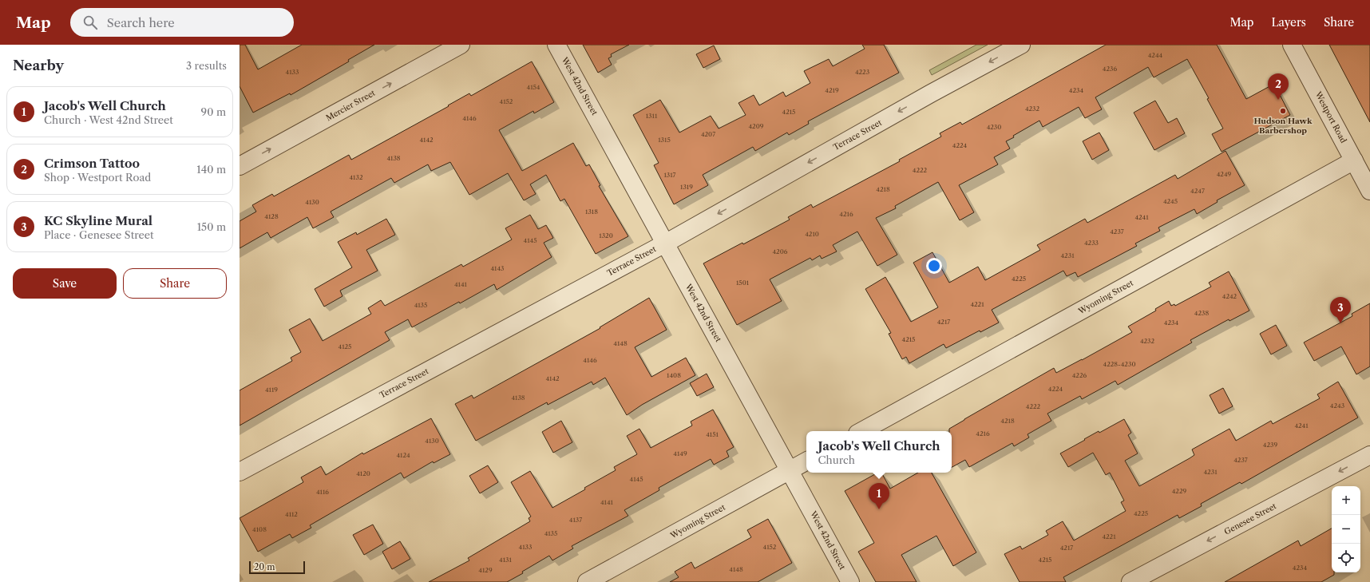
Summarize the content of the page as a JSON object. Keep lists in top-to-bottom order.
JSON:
{
  "streets": {
    "street": [
      "West 42nd Street",
      "Mercier Street",
      "Westport Road",
      "Terrace Street",
      "Wyoming Street",
      "Genesee Street"
    ]
  },
  "crossings": [
    ["West 42nd Street", "Terrace Street"],
    ["West 42nd Street", "Wyoming Street"],
    ["Westport Road", "Wyoming Street"]
  ],
  "one_way": ["Mercier Street", "Terrace Street", "Genesee Street"],
  "places": ["Hudson Hawk Barbershop"],
  "house_numbers": [
    "4244",
    "4236",
    "4133",
    "4223",
    "4154",
    "4219",
    "4234",
    "4152",
    "4232",
    "4215",
    "1311",
    "4146",
    "4209",
    "4230",
    "4207",
    "4142",
    "1315",
    "4224",
    "4138",
    "4222",
    "4249",
    "1317",
    "4132",
    "1319",
    "4218",
    "4247",
    "4245",
    "4130",
    "1318",
    "4216",
    "4128",
    "4241",
    "4237",
    "4210",
    "1320",
    "4145",
    "4233",
    "4206",
    "4231",
    "4143",
    "4225",
    "1501",
    "4141",
    "4242",
    "4221",
    "4135",
    "4238",
    "4217",
    "4234",
    "4215",
    "4232",
    "4148",
    "4125",
    "4146",
    "4228-4230",
    "1408",
    "4226",
    "4142",
    "4224",
    "4119",
    "4138",
    "4243",
    "4222",
    "4218",
    "4241",
    "4216",
    "4151",
    "4130",
    "4239",
    "4149",
    "4124",
    "4237",
    "4231",
    "4120",
    "4145",
    "4229",
    "4116",
    "4141",
    "4225",
    "4112",
    "4137",
    "4108",
    "4135",
    "4221",
    "4133",
    "4152",
    "4217",
    "4131",
    "4215",
    "4234",
    "4148",
    "4129"
  ],
  "scale_bar": "20 m",
  "page": {
    "header": "Map",
    "search": "Search here",
    "nav": ["Map", "Layers", "Share"],
    "heading": ["Nearby", "3 results"],
    "pins": ["2", "3", "1"],
    "list": [
      {
        "mark": "1",
        "name": "Jacob's Well Church",
        "note": "Church · West 42nd Street",
        "value": "90 m"
      },
      {
        "mark": "2",
        "name": "Crimson Tattoo",
        "note": "Shop · Westport Road",
        "value": "140 m"
      },
      {
        "mark": "3",
        "name": "KC Skyline Mural",
        "note": "Place · Genesee Street",
        "value": "150 m"
      }
    ],
    "buttons": ["Save", "Share"],
    "popup": ["Jacob's Well Church", "Church"],
    "map_buttons": ["+", "−"],
    "scale": "20 m"
  }
}
